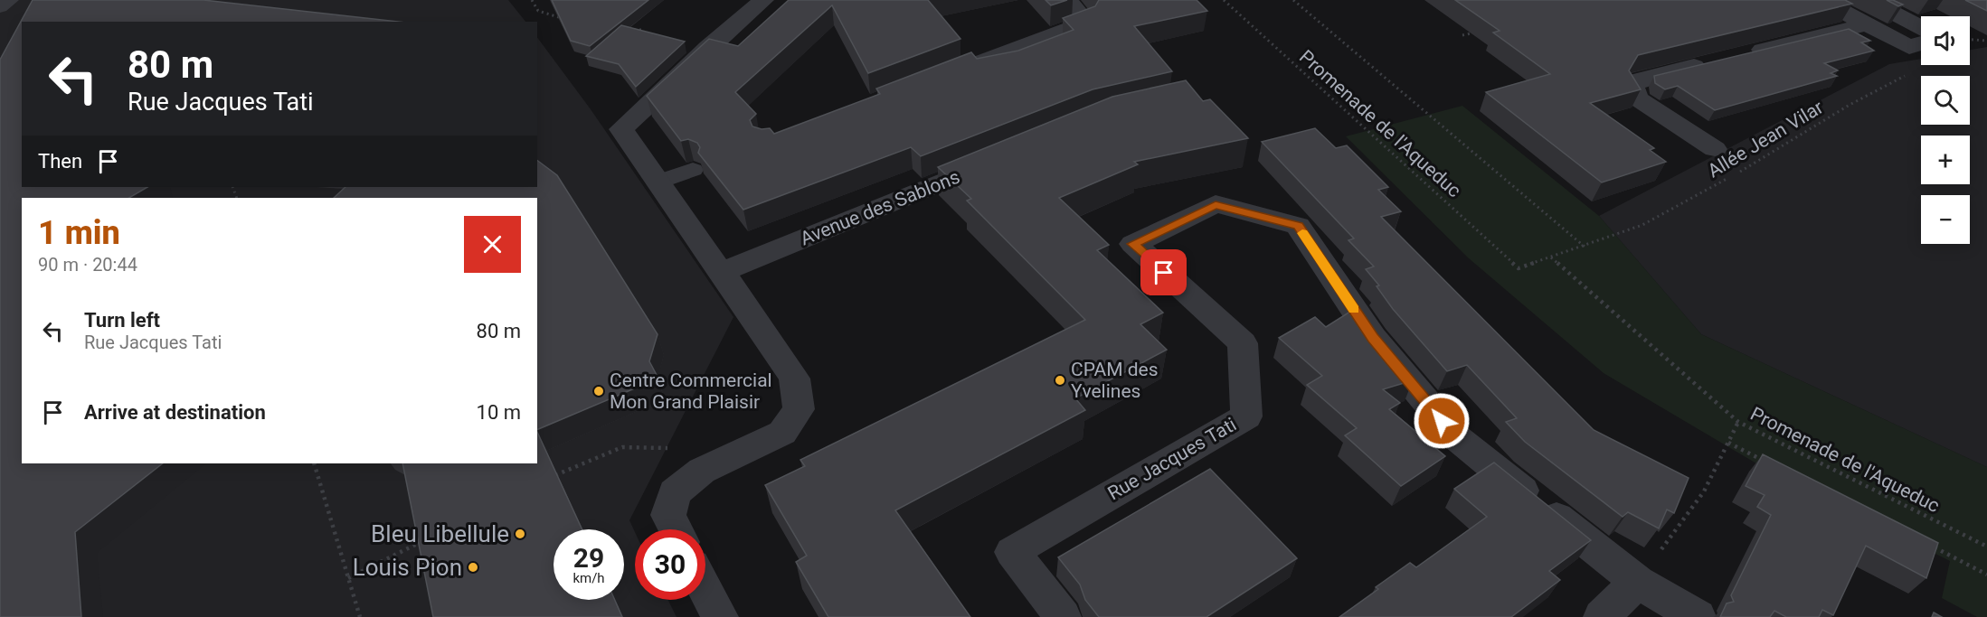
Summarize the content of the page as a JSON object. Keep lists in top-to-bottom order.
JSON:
{
  "streets": {
    "street": ["Avenue des Sablons", "Rue Jacques Tati"],
    "path": ["Promenade de l'Aqueduc", "Allée Jean Vilar"]
  },
  "crossings": [
    ["Promenade de l'Aqueduc", "Allée Jean Vilar"]
  ],
  "places": [
    "CPAM des Yvelines",
    "Centre Commercial Mon Grand Plaisir",
    "Bleu Libellule",
    "Louis Pion"
  ],
  "page": {
    "map_buttons": ["+", "−"],
    "turn": ["80 m", "Rue Jacques Tati"],
    "then": "Then",
    "heading": ["1 min", "90 m · 20:44"],
    "list": [
      {
        "name": "Turn left",
        "note": "Rue Jacques Tati",
        "value": "80 m"
      },
      {
        "name": "Arrive at destination",
        "value": "10 m"
      }
    ],
    "speed": "29 km/h",
    "limit": "30"
  }
}
